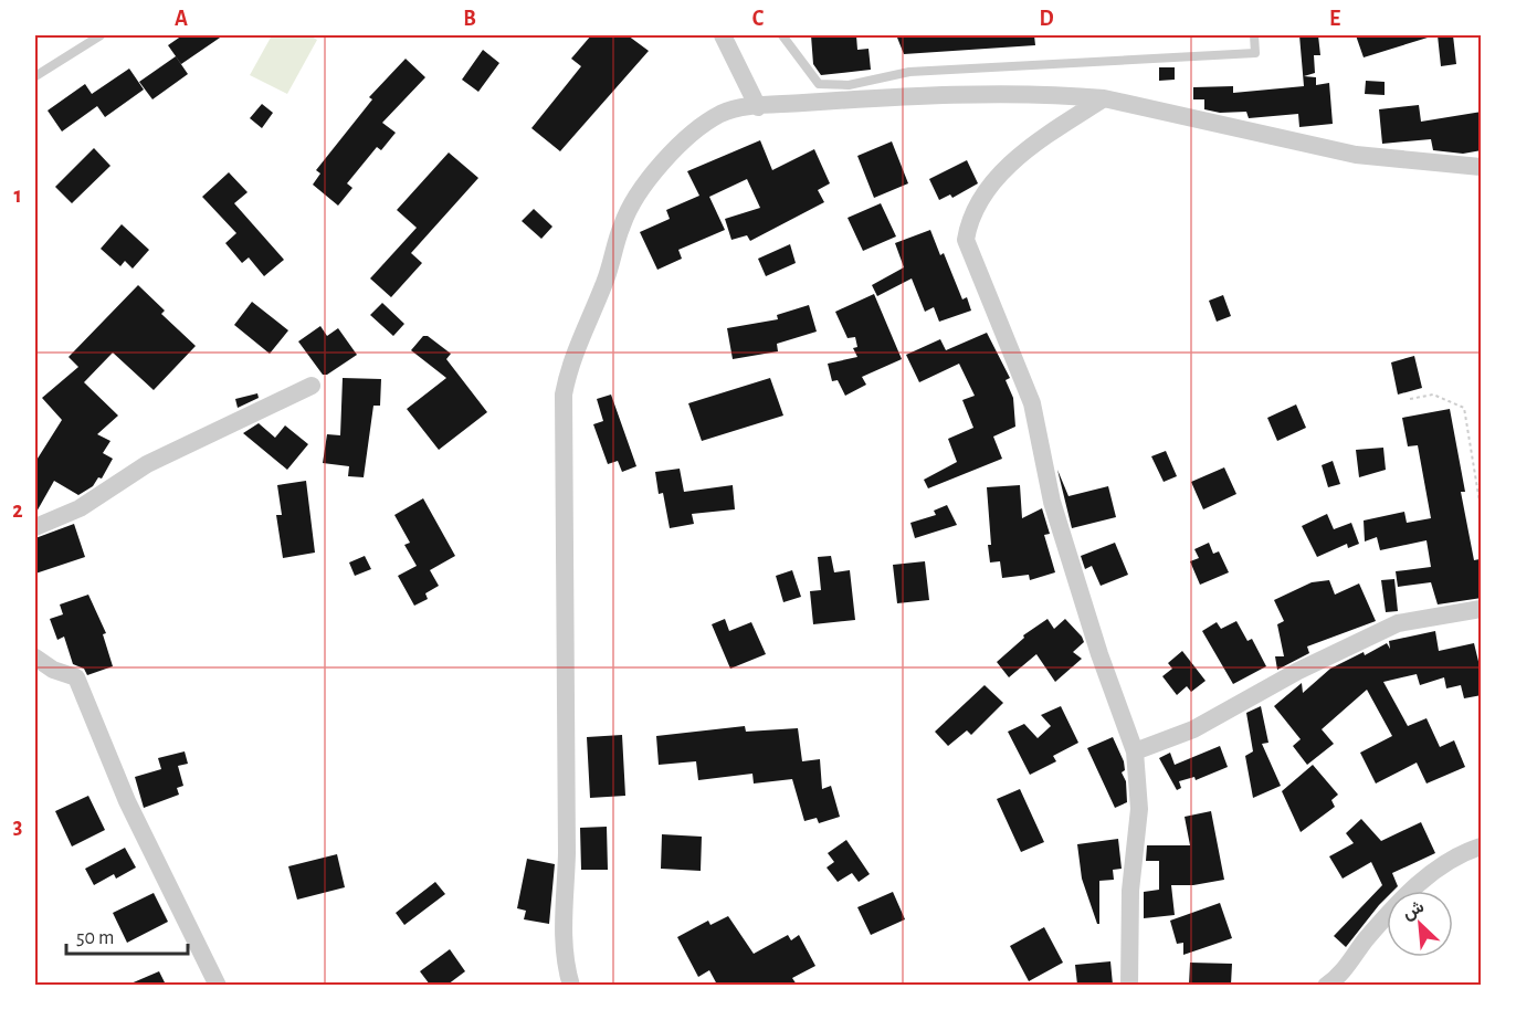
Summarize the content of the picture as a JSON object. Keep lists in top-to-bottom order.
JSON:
{
  "scale_bar": "50 m",
  "north": "top left",
  "grid": {
    "columns": [
      "A",
      "B",
      "C",
      "D",
      "E"
    ],
    "rows": ["1", "2", "3"]
  }
}
